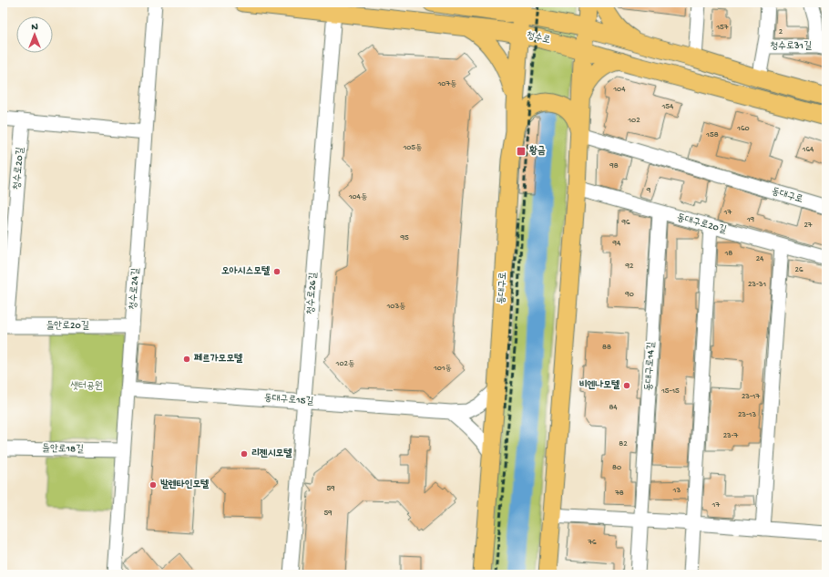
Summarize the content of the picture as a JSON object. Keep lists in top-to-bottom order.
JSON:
{
  "streets": {
    "main road": ["청수로", "동대구로"],
    "street": [
      "청수로31길",
      "청수로20길",
      "동대구로20길",
      "청수로24길",
      "청수로26길",
      "들안로20길",
      "동대구로14길",
      "동대구로15길",
      "들안로18길"
    ]
  },
  "crossings": [
    ["청수로", "청수로31길"],
    ["청수로", "동대구로"],
    ["청수로", "청수로26길"],
    ["청수로20길", "들안로20길"],
    ["동대구로", "동대구로15길"],
    ["동대구로20길", "동대구로14길"],
    ["청수로24길", "들안로20길"],
    ["청수로24길", "동대구로15길"],
    ["청수로24길", "들안로18길"],
    ["청수로26길", "동대구로15길"]
  ],
  "parks": ["샛터공원"],
  "places": {
    "transit": ["황금"],
    "other": [
      "오아시스모텔",
      "페르가모모텔",
      "비엔나모텔",
      "리젠시모텔",
      "발렌타인모텔"
    ]
  },
  "house_numbers": [
    "157",
    "2",
    "107동",
    "104",
    "154",
    "102",
    "160",
    "158",
    "105동",
    "164",
    "98",
    "9",
    "104동",
    "17",
    "19",
    "96",
    "27",
    "95",
    "94",
    "18",
    "24",
    "92",
    "26",
    "23-31",
    "90",
    "103동",
    "88",
    "102동",
    "101동",
    "15-15",
    "23-17",
    "84",
    "23-13",
    "23-7",
    "82",
    "80",
    "59",
    "13",
    "78",
    "17",
    "59",
    "76"
  ],
  "north": "top"
}
